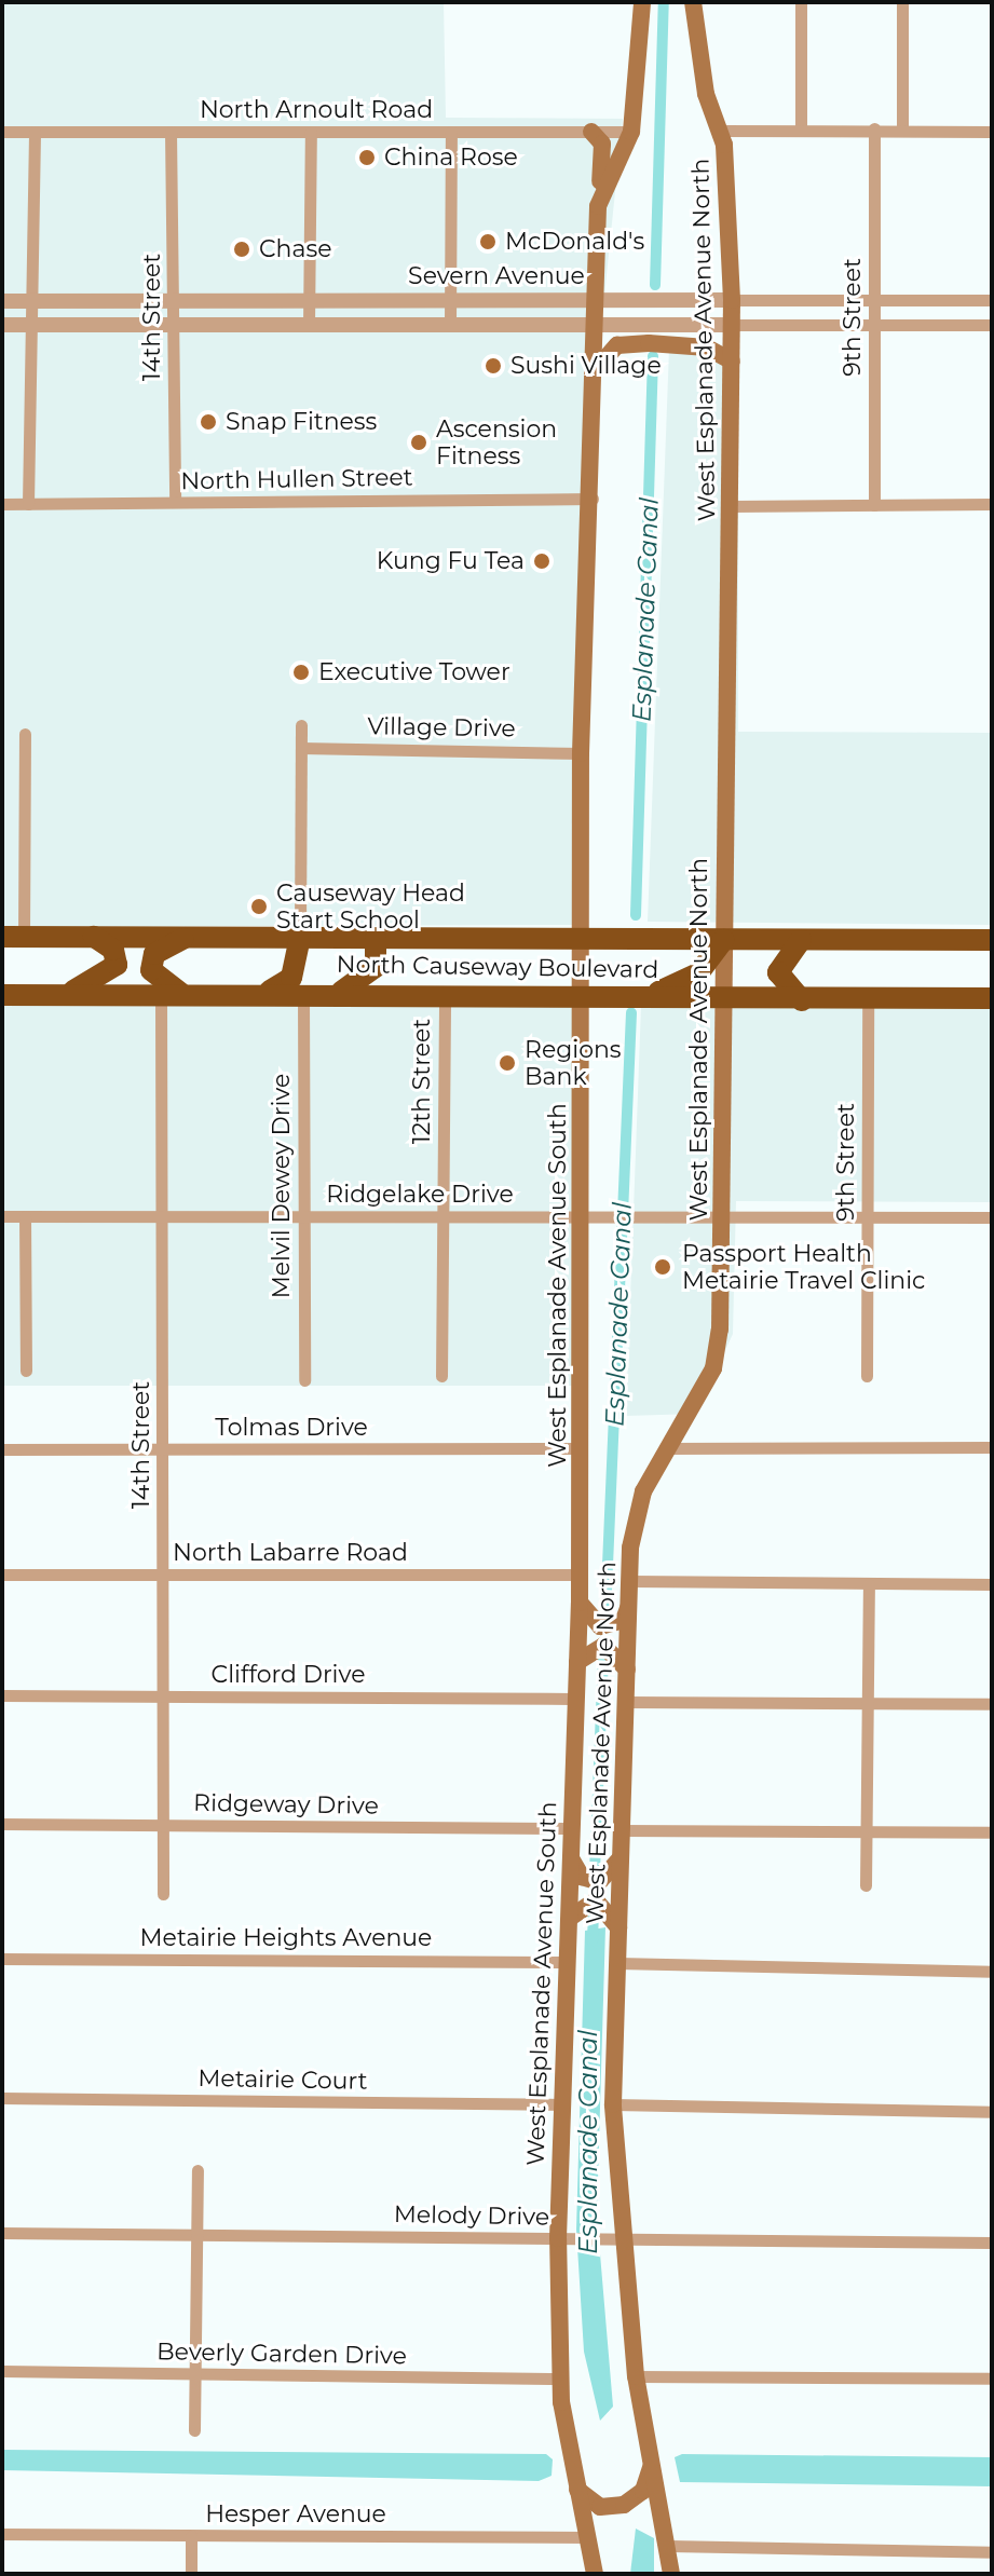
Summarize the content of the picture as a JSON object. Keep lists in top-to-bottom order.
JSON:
{
  "streets": {
    "highway": ["North Causeway Boulevard"],
    "main road": ["West Esplanade Avenue North", "West Esplanade Avenue South"],
    "street": [
      "North Arnoult Road",
      "Severn Avenue",
      "14th Street",
      "9th Street",
      "North Hullen Street",
      "Village Drive",
      "12th Street",
      "Melvil Dewey Drive",
      "Ridgelake Drive",
      "Tolmas Drive",
      "North Labarre Road",
      "Clifford Drive",
      "Ridgeway Drive",
      "Metairie Heights Avenue",
      "Metairie Court",
      "Melody Drive",
      "Beverly Garden Drive",
      "Hesper Avenue"
    ]
  },
  "crossings": [
    ["North Arnoult Road", "14th Street"],
    ["North Arnoult Road", "West Esplanade Avenue South"],
    ["Severn Avenue", "14th Street"],
    ["Severn Avenue", "9th Street"],
    ["Severn Avenue", "West Esplanade Avenue North"],
    ["Severn Avenue", "West Esplanade Avenue South"],
    ["14th Street", "North Hullen Street"],
    ["14th Street", "North Causeway Boulevard"],
    ["14th Street", "Ridgelake Drive"],
    ["14th Street", "Tolmas Drive"],
    ["14th Street", "North Labarre Road"],
    ["14th Street", "Clifford Drive"],
    ["14th Street", "Ridgeway Drive"],
    ["9th Street", "North Causeway Boulevard"],
    ["9th Street", "Ridgelake Drive"],
    ["West Esplanade Avenue North", "North Causeway Boulevard"],
    ["West Esplanade Avenue North", "Ridgelake Drive"],
    ["West Esplanade Avenue North", "Melody Drive"],
    ["North Hullen Street", "West Esplanade Avenue South"],
    ["Village Drive", "West Esplanade Avenue South"],
    ["North Causeway Boulevard", "12th Street"],
    ["North Causeway Boulevard", "Melvil Dewey Drive"],
    ["North Causeway Boulevard", "West Esplanade Avenue South"],
    ["12th Street", "Ridgelake Drive"],
    ["Melvil Dewey Drive", "Ridgelake Drive"],
    ["Ridgelake Drive", "West Esplanade Avenue South"],
    ["West Esplanade Avenue South", "Tolmas Drive"],
    ["West Esplanade Avenue South", "North Labarre Road"],
    ["West Esplanade Avenue South", "Clifford Drive"],
    ["West Esplanade Avenue South", "Ridgeway Drive"],
    ["West Esplanade Avenue South", "Metairie Heights Avenue"],
    ["West Esplanade Avenue South", "Metairie Court"],
    ["West Esplanade Avenue South", "Melody Drive"],
    ["West Esplanade Avenue South", "Beverly Garden Drive"],
    ["West Esplanade Avenue South", "Hesper Avenue"]
  ],
  "water": ["Esplanade Canal"],
  "places": [
    "China Rose",
    "McDonald's",
    "Chase",
    "Sushi Village",
    "Snap Fitness",
    "Ascension Fitness",
    "Kung Fu Tea",
    "Executive Tower",
    "Causeway Head Start School",
    "Regions Bank",
    "Passport Health Metairie Travel Clinic"
  ]
}
